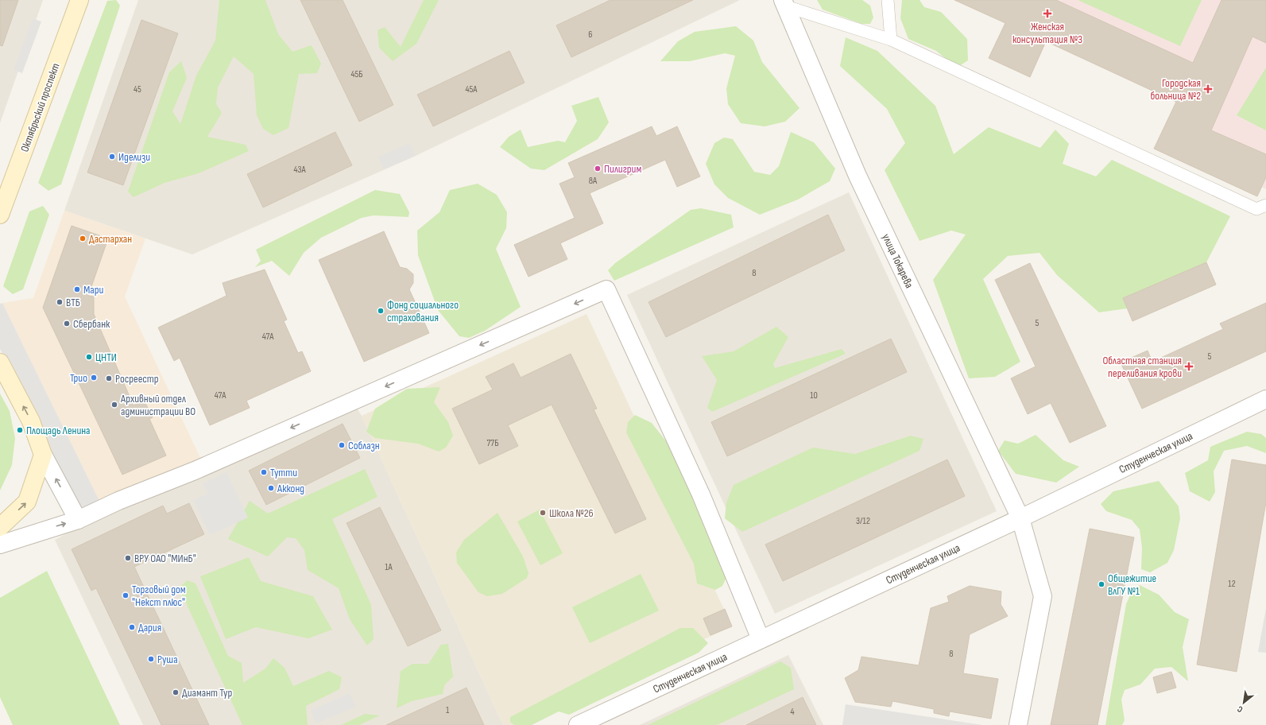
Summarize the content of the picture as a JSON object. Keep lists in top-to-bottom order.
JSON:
{
  "streets": {
    "main road": ["Октябрьский проспект"],
    "street": ["улица Токарева", "Студенческая улица"]
  },
  "crossings": [
    ["улица Токарева", "Студенческая улица"]
  ],
  "places": {
    "health": ["Женская консультация №3", "Городская больница №2", "Областная станция переливания крови"],
    "other": [
      "Иделизи",
      "Пилигрим",
      "Дастархан",
      "Мари",
      "ВТБ",
      "Фонд социального страхования",
      "Сбербанк",
      "ЦНТИ",
      "Трио",
      "Росреестр",
      "Архивный отдел администрации ВО",
      "Площадь Ленина",
      "Соблазн",
      "Тутти",
      "Акконд",
      "Школа №26",
      "ВРУ ОАО \"МИнБ\"",
      "Общежитие ВлГУ №1",
      "Торговый дом \"Некст плюс\"",
      "Дария",
      "Руша",
      "Диамант Тур"
    ]
  },
  "house_numbers": [
    "6",
    "45Б",
    "45",
    "45А",
    "43А",
    "8А",
    "8",
    "5",
    "47А",
    "5",
    "47А",
    "10",
    "77Б",
    "3/12",
    "1А",
    "12",
    "8",
    "1",
    "4"
  ],
  "north": "bottom left"
}
